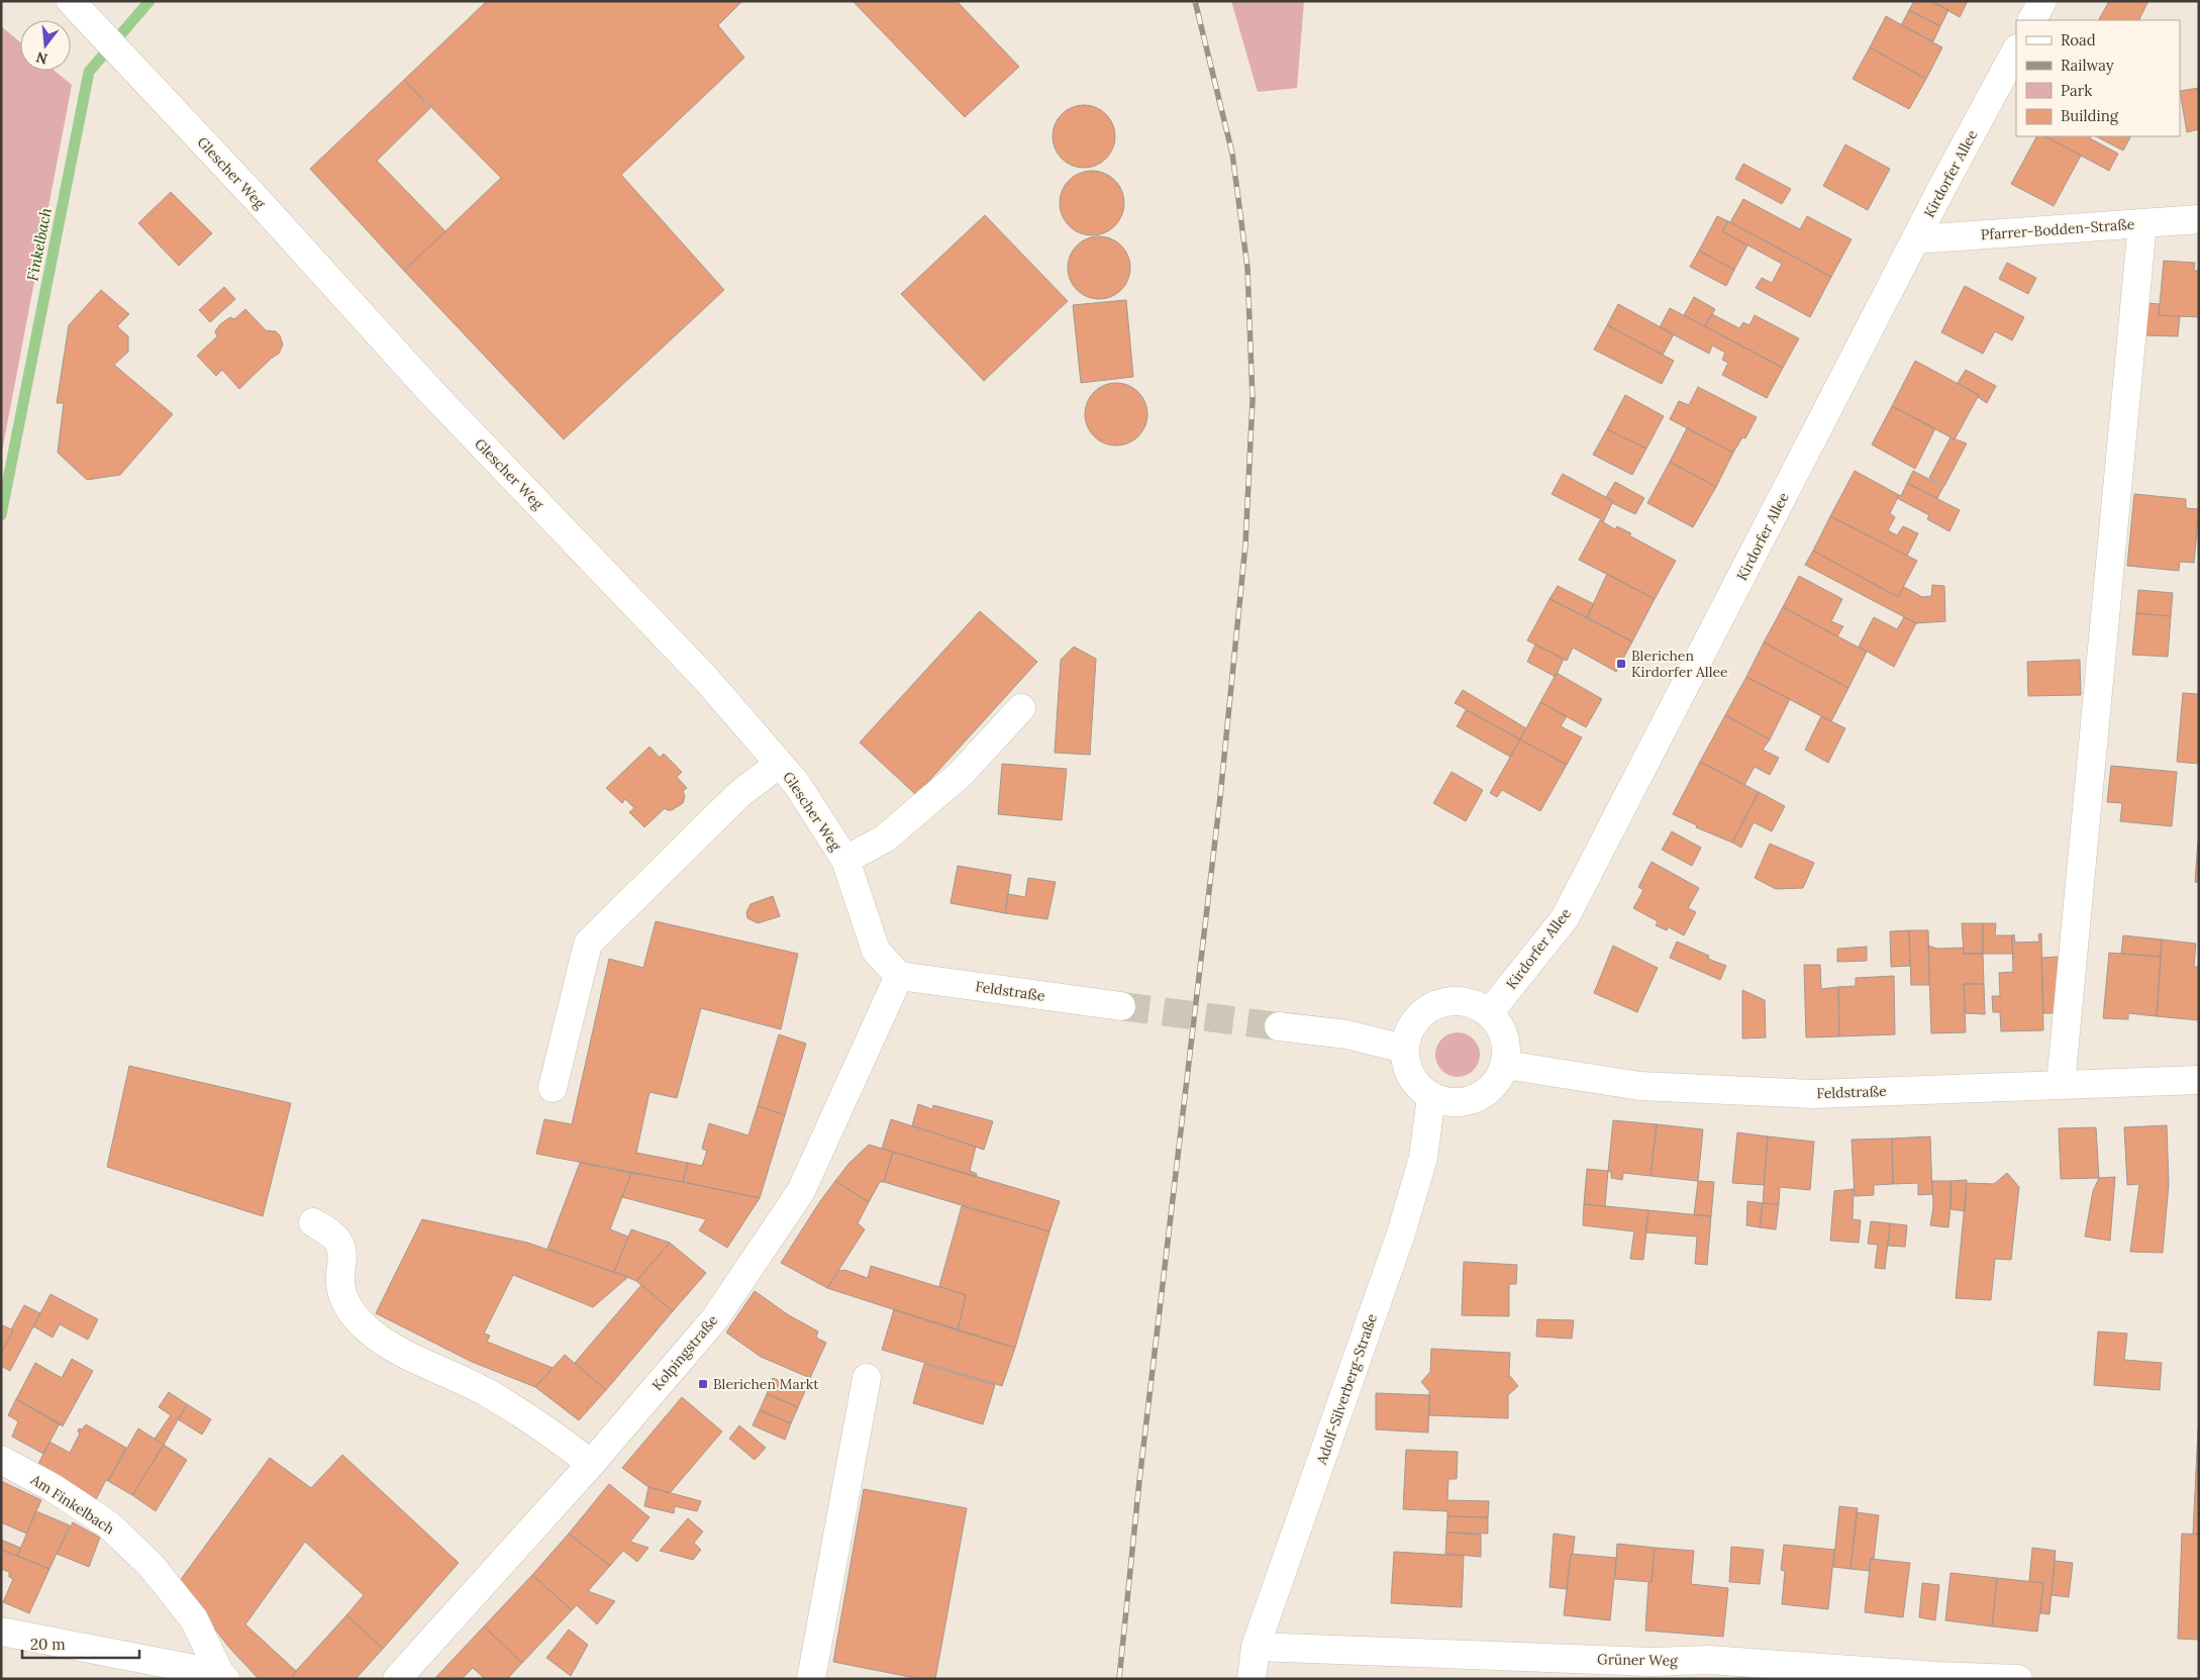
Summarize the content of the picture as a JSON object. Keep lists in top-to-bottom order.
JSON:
{
  "streets": {
    "street": [
      "Glescher Weg",
      "Kirdorfer Allee",
      "Pfarrer-Bodden-Straße",
      "Feldstraße",
      "Kolpingstraße",
      "Adolf-Silverberg-Straße",
      "Am Finkelbach",
      "Grüner Weg"
    ]
  },
  "crossings": [
    ["Glescher Weg", "Feldstraße"],
    ["Glescher Weg", "Kolpingstraße"],
    ["Kirdorfer Allee", "Pfarrer-Bodden-Straße"],
    ["Kirdorfer Allee", "Feldstraße"],
    ["Kirdorfer Allee", "Adolf-Silverberg-Straße"],
    ["Feldstraße", "Kolpingstraße"],
    ["Feldstraße", "Adolf-Silverberg-Straße"],
    ["Adolf-Silverberg-Straße", "Grüner Weg"]
  ],
  "water": ["Finkelbach"],
  "places": {
    "transit": ["Blerichen Kirdorfer Allee", "Blerichen Markt"]
  },
  "legend": [
    "Road",
    "Railway",
    "Park",
    "Building"
  ],
  "scale_bar": "20 m",
  "north": "bottom"
}
